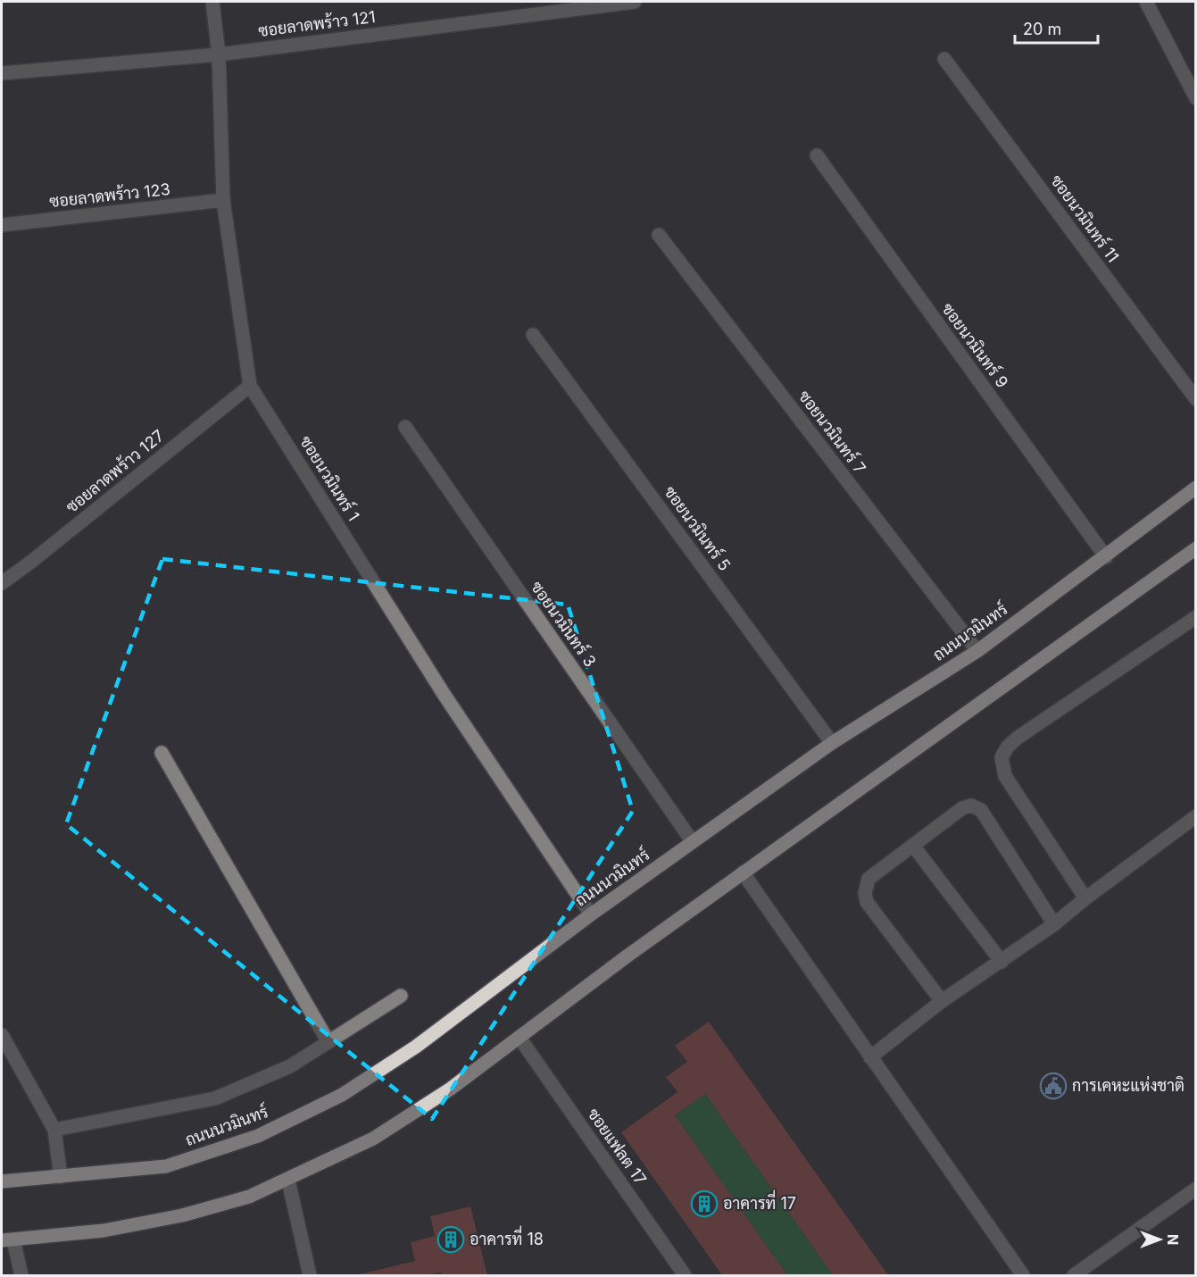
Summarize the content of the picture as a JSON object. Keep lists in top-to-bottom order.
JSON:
{
  "streets": {
    "main road": ["ถนนนวมินทร์"],
    "street": [
      "ซอยลาดพร้าว 121",
      "ซอยลาดพร้าว 123",
      "ซอยนวมินทร์ 11",
      "ซอยนวมินทร์ 9",
      "ซอยนวมินทร์ 7",
      "ซอยลาดพร้าว 127",
      "ซอยนวมินทร์ 1",
      "ซอยนวมินทร์ 5",
      "ซอยนวมินทร์ 3",
      "ซอยแฟลต 17"
    ]
  },
  "crossings": [
    ["ซอยลาดพร้าว 121", "ซอยนวมินทร์ 1"],
    ["ซอยลาดพร้าว 123", "ซอยนวมินทร์ 1"],
    ["ซอยนวมินทร์ 9", "ถนนนวมินทร์"],
    ["ซอยนวมินทร์ 7", "ถนนนวมินทร์"],
    ["ซอยลาดพร้าว 127", "ซอยนวมินทร์ 1"],
    ["ซอยนวมินทร์ 1", "ถนนนวมินทร์"],
    ["ซอยนวมินทร์ 5", "ถนนนวมินทร์"],
    ["ซอยนวมินทร์ 3", "ถนนนวมินทร์"]
  ],
  "places": {
    "public building": ["การเคหะแห่งชาติ"],
    "building": ["อาคารที่ 17", "อาคารที่ 18"]
  },
  "scale_bar": "20 m",
  "north": "right"
}
